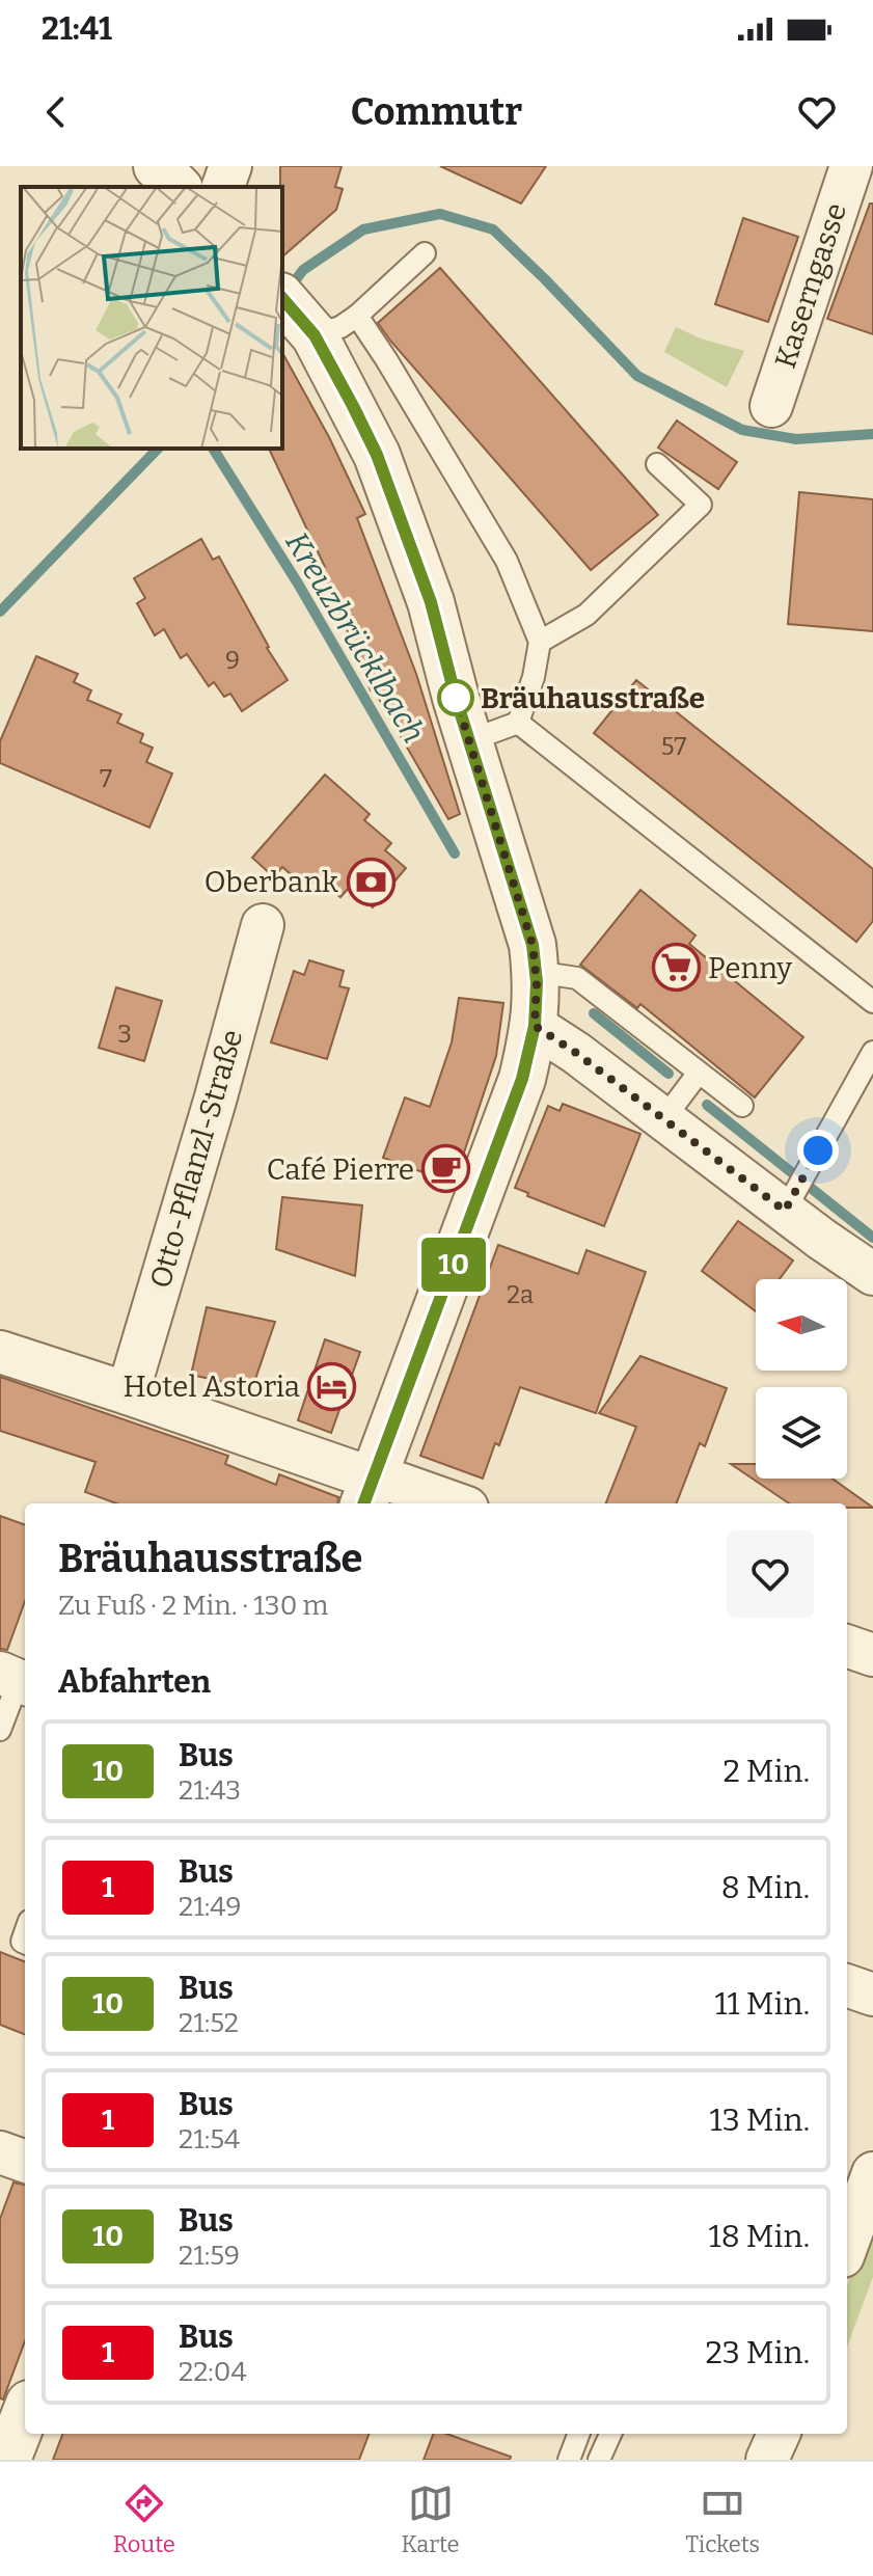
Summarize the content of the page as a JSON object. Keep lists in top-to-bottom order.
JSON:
{
  "streets": {
    "street": ["Kaserngasse", "Otto-Pflanzl-Straße"]
  },
  "water": ["Kreuzbrücklbach"],
  "places": {
    "other": ["Bräuhausstraße"],
    "bank": ["Oberbank"],
    "supermarket": ["Penny"],
    "cafe": ["Café Pierre"],
    "hotel": ["Hotel Astoria"]
  },
  "lines": ["bus line 10"],
  "house_numbers": [
    "9",
    "57",
    "7",
    "3",
    "2a"
  ],
  "north": "left",
  "page": {
    "status": "21:41",
    "header": "Commutr",
    "on_map": "10",
    "heading": [
      ["Bräuhausstraße", "Zu Fuß · 2 Min. · 130 m"],
      "Abfahrten"
    ],
    "list": [
      {
        "mark": "10",
        "name": "Bus",
        "note": "21:43",
        "value": "2 Min."
      },
      {
        "mark": "1",
        "name": "Bus",
        "note": "21:49",
        "value": "8 Min."
      },
      {
        "mark": "10",
        "name": "Bus",
        "note": "21:52",
        "value": "11 Min."
      },
      {
        "mark": "1",
        "name": "Bus",
        "note": "21:54",
        "value": "13 Min."
      },
      {
        "mark": "10",
        "name": "Bus",
        "note": "21:59",
        "value": "18 Min."
      },
      {
        "mark": "1",
        "name": "Bus",
        "note": "22:04",
        "value": "23 Min."
      }
    ],
    "tabs": ["Route", "Karte", "Tickets"]
  }
}
